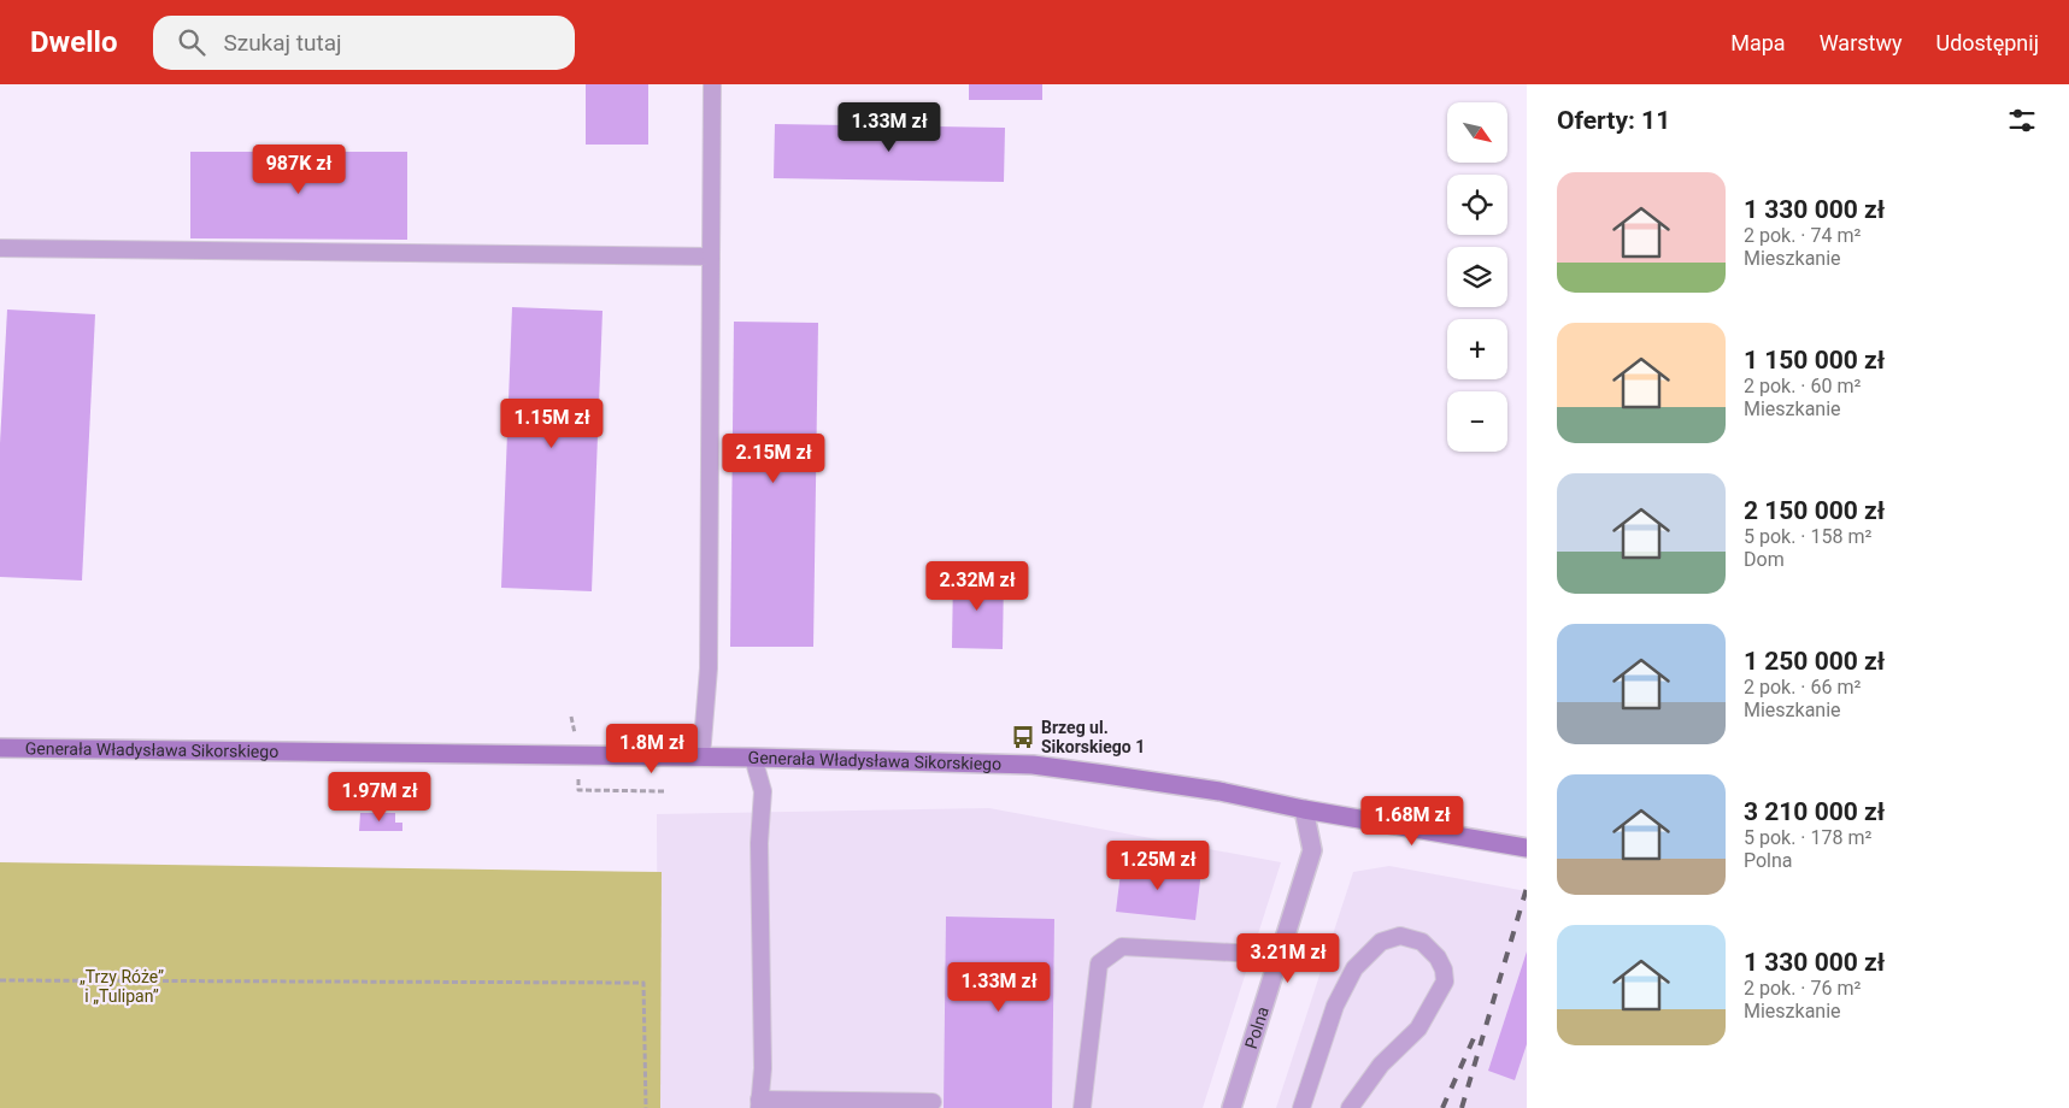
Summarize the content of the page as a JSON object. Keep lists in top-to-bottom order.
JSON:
{
  "streets": {
    "main road": ["Generała Władysława Sikorskiego"],
    "street": ["Polna"]
  },
  "crossings": [
    ["Generała Władysława Sikorskiego", "Polna"]
  ],
  "parks": ["„Trzy Róże” i „Tulipan”"],
  "places": {
    "bus stop": ["Brzeg ul. Sikorskiego 1"]
  },
  "north": "bottom right",
  "page": {
    "header": "Dwello",
    "search": "Szukaj tutaj",
    "nav": ["Mapa", "Warstwy", "Udostępnij"],
    "heading": "Oferty: 11",
    "map_buttons": ["+", "−"],
    "price": [
      "1.33M zł",
      "987K zł",
      "1.15M zł",
      "2.15M zł",
      "2.32M zł",
      "1.8M zł",
      "1.97M zł",
      "1.68M zł",
      "1.25M zł",
      "3.21M zł",
      "1.33M zł"
    ],
    "list": [
      {
        "name": "1 330 000 zł",
        "note": "2 pok. · 74 m² · Mieszkanie"
      },
      {
        "name": "1 150 000 zł",
        "note": "2 pok. · 60 m² · Mieszkanie"
      },
      {
        "name": "2 150 000 zł",
        "note": "5 pok. · 158 m² · Dom"
      },
      {
        "name": "1 250 000 zł",
        "note": "2 pok. · 66 m² · Mieszkanie"
      },
      {
        "name": "3 210 000 zł",
        "note": "5 pok. · 178 m² · Polna"
      },
      {
        "name": "1 330 000 zł",
        "note": "2 pok. · 76 m² · Mieszkanie"
      }
    ]
  }
}
